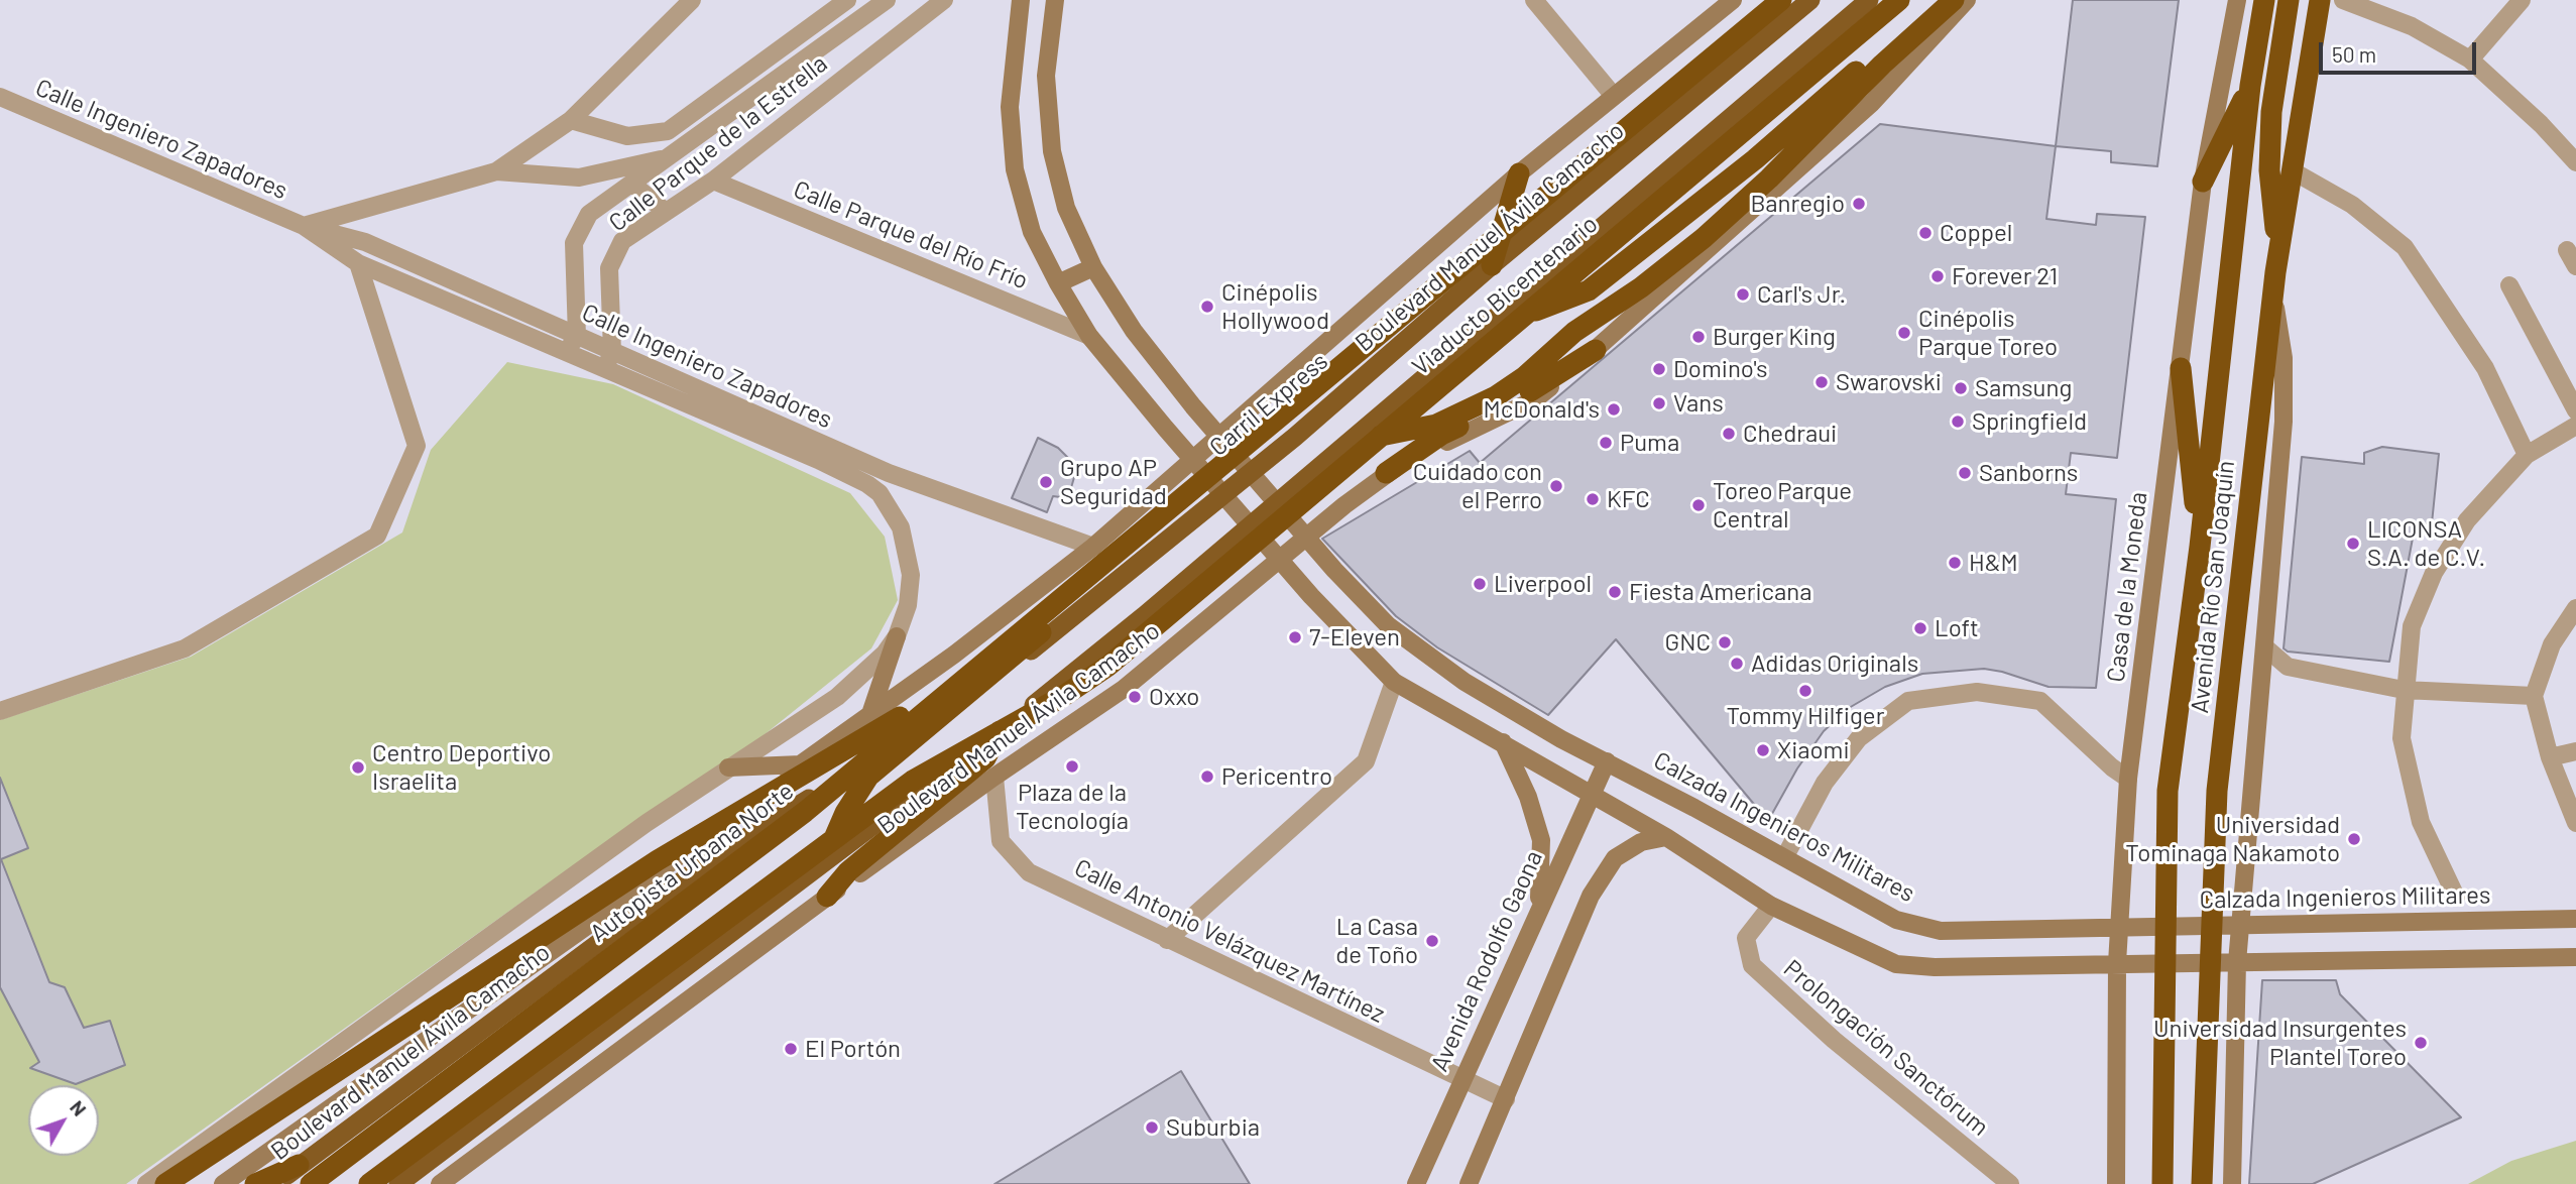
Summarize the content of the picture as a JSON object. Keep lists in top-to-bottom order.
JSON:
{
  "streets": {
    "highway": [
      "Boulevard Manuel Ávila Camacho",
      "Viaducto Bicentenario",
      "Carril Express",
      "Avenida Río San Joaquín",
      "Autopista Urbana Norte"
    ],
    "main road": ["Casa de la Moneda", "Calzada Ingenieros Militares", "Avenida Rodolfo Gaona"],
    "street": [
      "Calle Ingeniero Zapadores",
      "Calle Parque de la Estrella",
      "Calle Parque del Río Frío",
      "Calle Antonio Velázquez Martínez",
      "Prolongación Sanctórum"
    ]
  },
  "crossings": [
    ["Calle Ingeniero Zapadores", "Calle Parque de la Estrella"],
    ["Calle Ingeniero Zapadores", "Boulevard Manuel Ávila Camacho"],
    ["Calle Parque de la Estrella", "Calle Parque del Río Frío"],
    ["Boulevard Manuel Ávila Camacho", "Calle Antonio Velázquez Martínez"],
    ["Viaducto Bicentenario", "Carril Express"],
    ["Viaducto Bicentenario", "Autopista Urbana Norte"],
    ["Carril Express", "Autopista Urbana Norte"],
    ["Casa de la Moneda", "Calzada Ingenieros Militares"],
    ["Calzada Ingenieros Militares", "Avenida Rodolfo Gaona"],
    ["Calle Antonio Velázquez Martínez", "Avenida Rodolfo Gaona"]
  ],
  "places": [
    "Banregio",
    "Coppel",
    "Forever 21",
    "Carl's Jr.",
    "Cinépolis Hollywood",
    "Cinépolis Parque Toreo",
    "Burger King",
    "Domino's",
    "Swarovski",
    "Samsung",
    "Vans",
    "McDonald's",
    "Springfield",
    "Chedraui",
    "Puma",
    "Sanborns",
    "Grupo AP Seguridad",
    "Cuidado con el Perro",
    "KFC",
    "Toreo Parque Central",
    "LICONSA S.A. de C.V.",
    "H&M",
    "Liverpool",
    "Fiesta Americana",
    "Loft",
    "7-Eleven",
    "GNC",
    "Adidas Originals",
    "Tommy Hilfiger",
    "Oxxo",
    "Xiaomi",
    "Plaza de la Tecnología",
    "Centro Deportivo Israelita",
    "Pericentro",
    "Universidad Tominaga Nakamoto",
    "La Casa de Toño",
    "Universidad Insurgentes Plantel Toreo",
    "El Portón",
    "Suburbia"
  ],
  "scale_bar": "50 m",
  "north": "top right"
}
